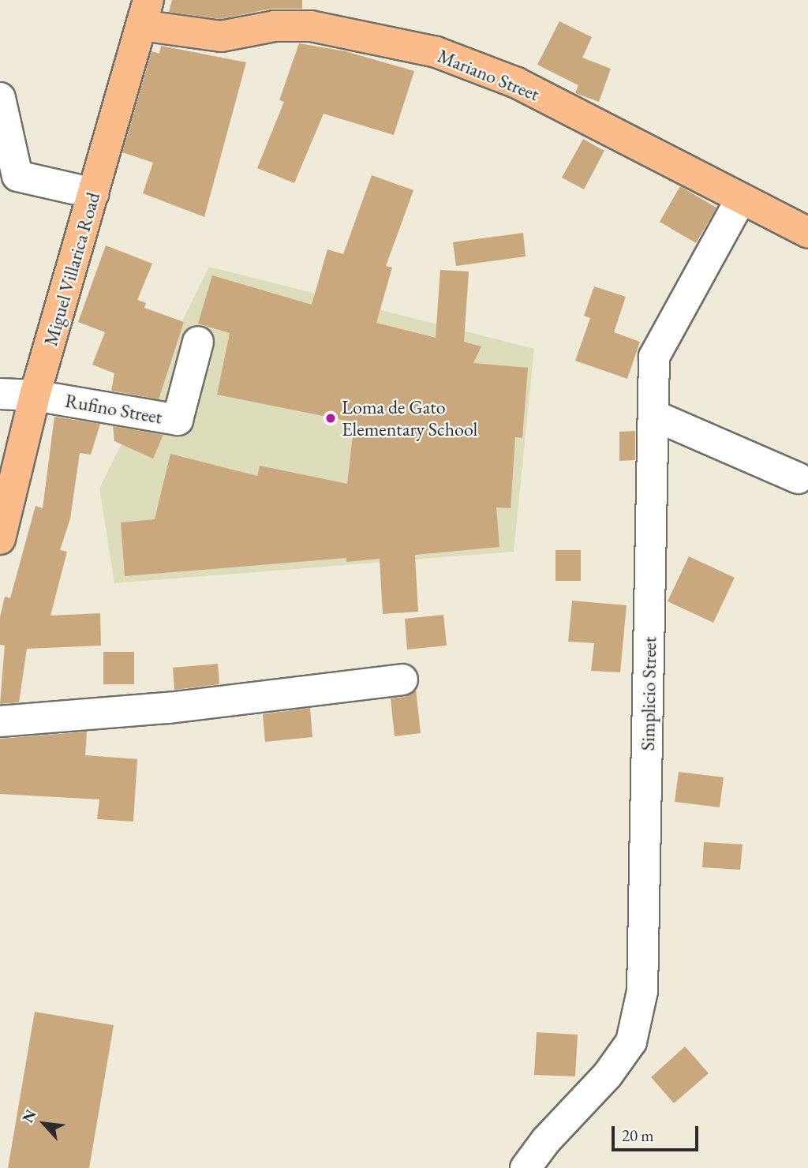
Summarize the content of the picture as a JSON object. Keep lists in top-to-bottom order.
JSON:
{
  "streets": {
    "main road": ["Mariano Street", "Miguel Villarica Road"],
    "street": ["Rufino Street", "Simplicio Street"]
  },
  "crossings": [
    ["Mariano Street", "Miguel Villarica Road"],
    ["Mariano Street", "Simplicio Street"],
    ["Miguel Villarica Road", "Rufino Street"]
  ],
  "places": ["Loma de Gato Elementary School"],
  "scale_bar": "20 m",
  "north": "top left"
}
